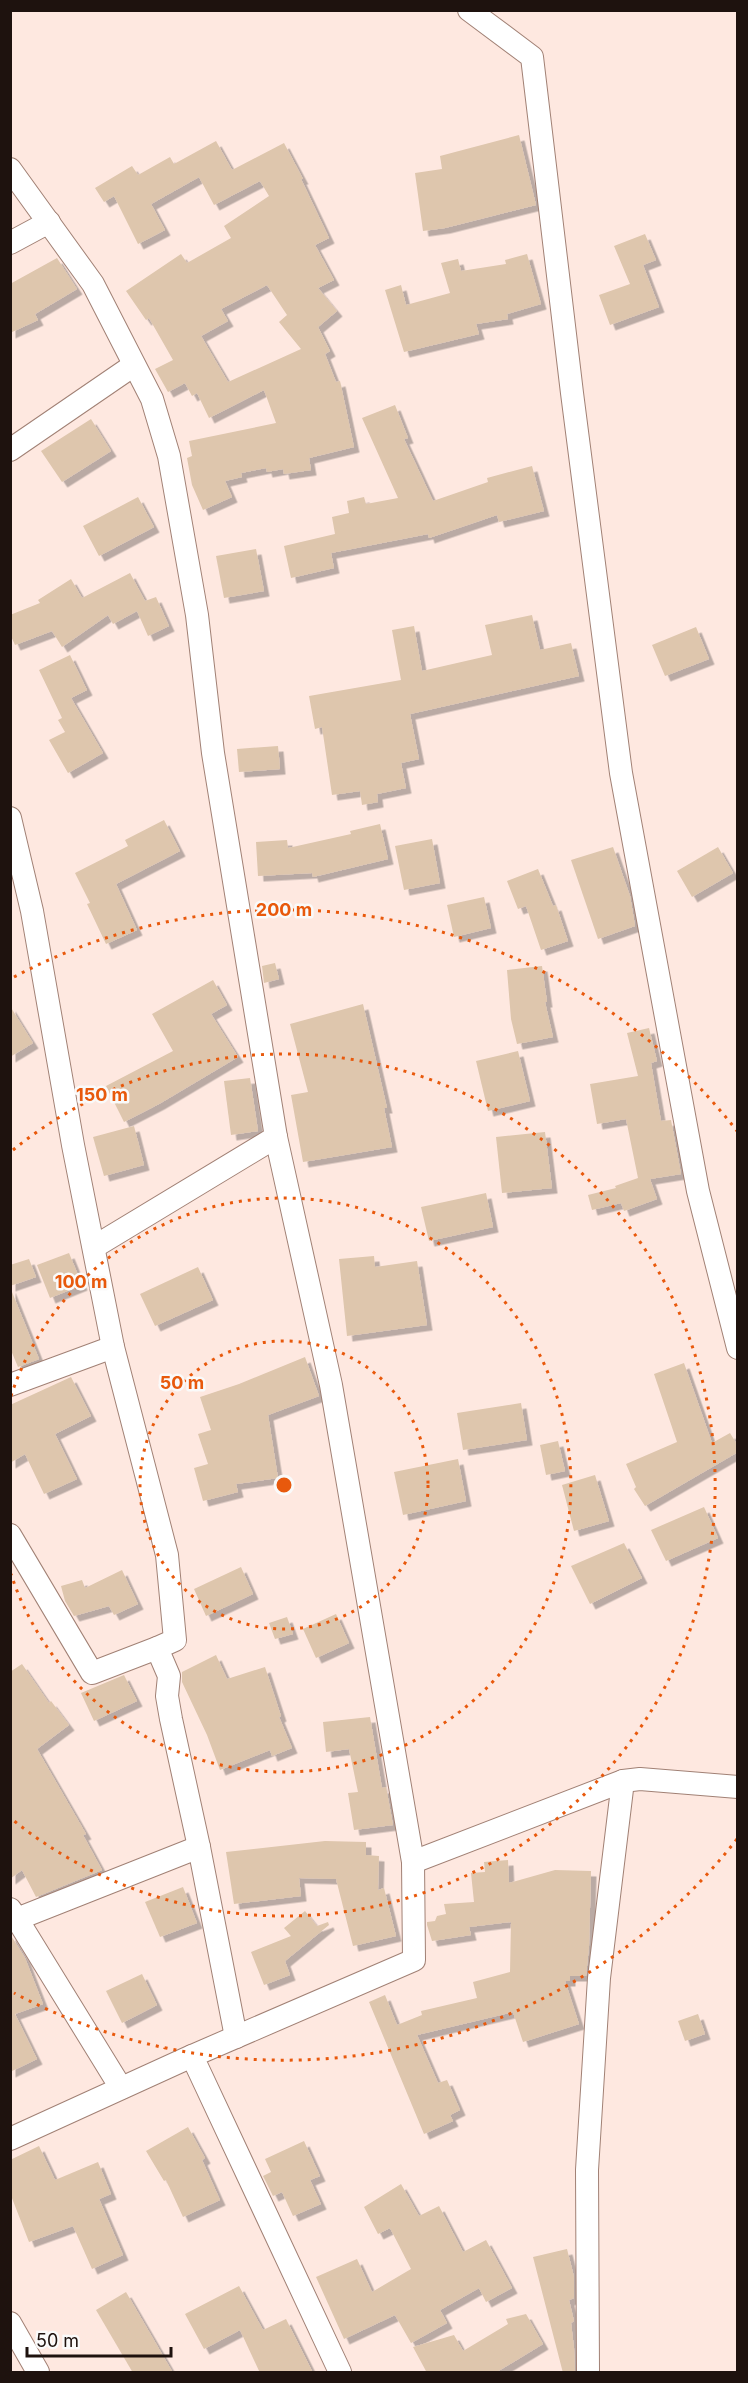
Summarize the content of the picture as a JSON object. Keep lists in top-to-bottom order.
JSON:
{
  "scale_bar": "50 m",
  "rings": [
    "200 m",
    "150 m",
    "100 m",
    "50 m"
  ]
}
